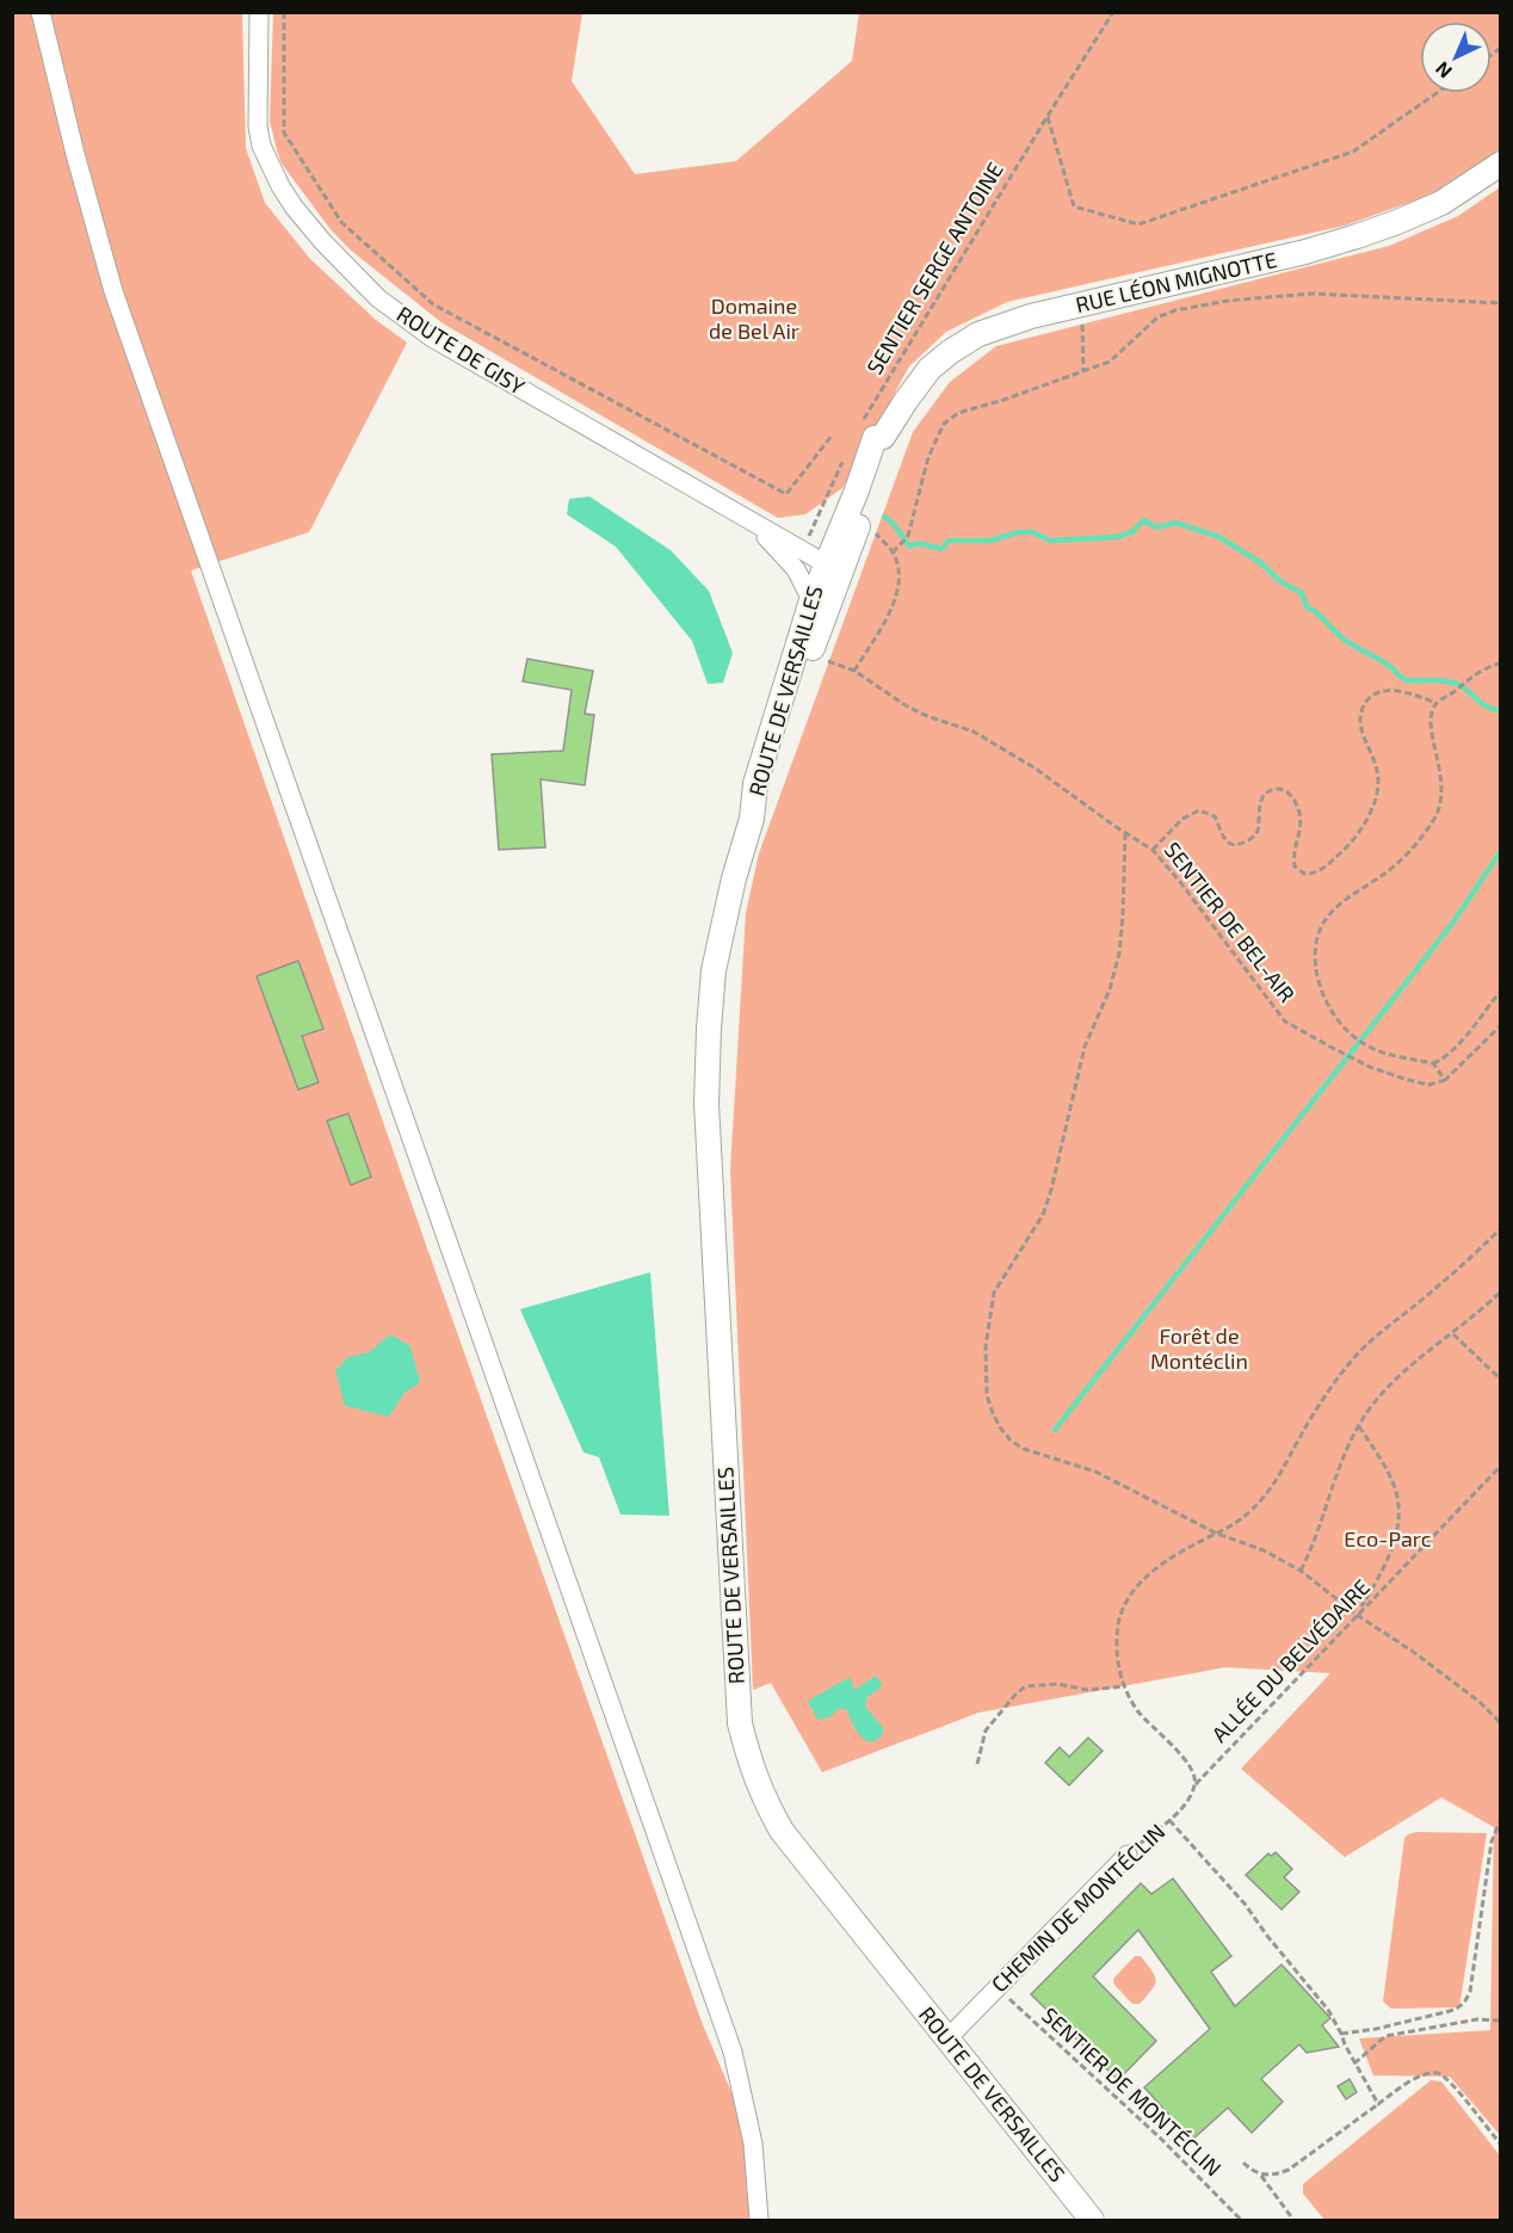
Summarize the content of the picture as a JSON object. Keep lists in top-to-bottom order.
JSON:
{
  "streets": {
    "main road": ["RUE LÉON MIGNOTTE", "ROUTE DE VERSAILLES"],
    "street": ["ROUTE DE GISY", "CHEMIN DE MONTÉCLIN"],
    "path": [
      "SENTIER SERGE ANTOINE",
      "SENTIER DE BEL-AIR",
      "ALLÉE DU BELVÉDAIRE",
      "SENTIER DE MONTÉCLIN"
    ]
  },
  "crossings": [
    ["RUE LÉON MIGNOTTE", "ROUTE DE GISY"],
    ["RUE LÉON MIGNOTTE", "ROUTE DE VERSAILLES"],
    ["ROUTE DE GISY", "ROUTE DE VERSAILLES"],
    ["ROUTE DE VERSAILLES", "SENTIER DE BEL-AIR"],
    ["ROUTE DE VERSAILLES", "CHEMIN DE MONTÉCLIN"],
    ["ALLÉE DU BELVÉDAIRE", "CHEMIN DE MONTÉCLIN"],
    ["CHEMIN DE MONTÉCLIN", "SENTIER DE MONTÉCLIN"]
  ],
  "parks": ["Domaine de Bel Air", "Forêt de Montéclin", "Eco-Parc"],
  "north": "bottom left"
}
